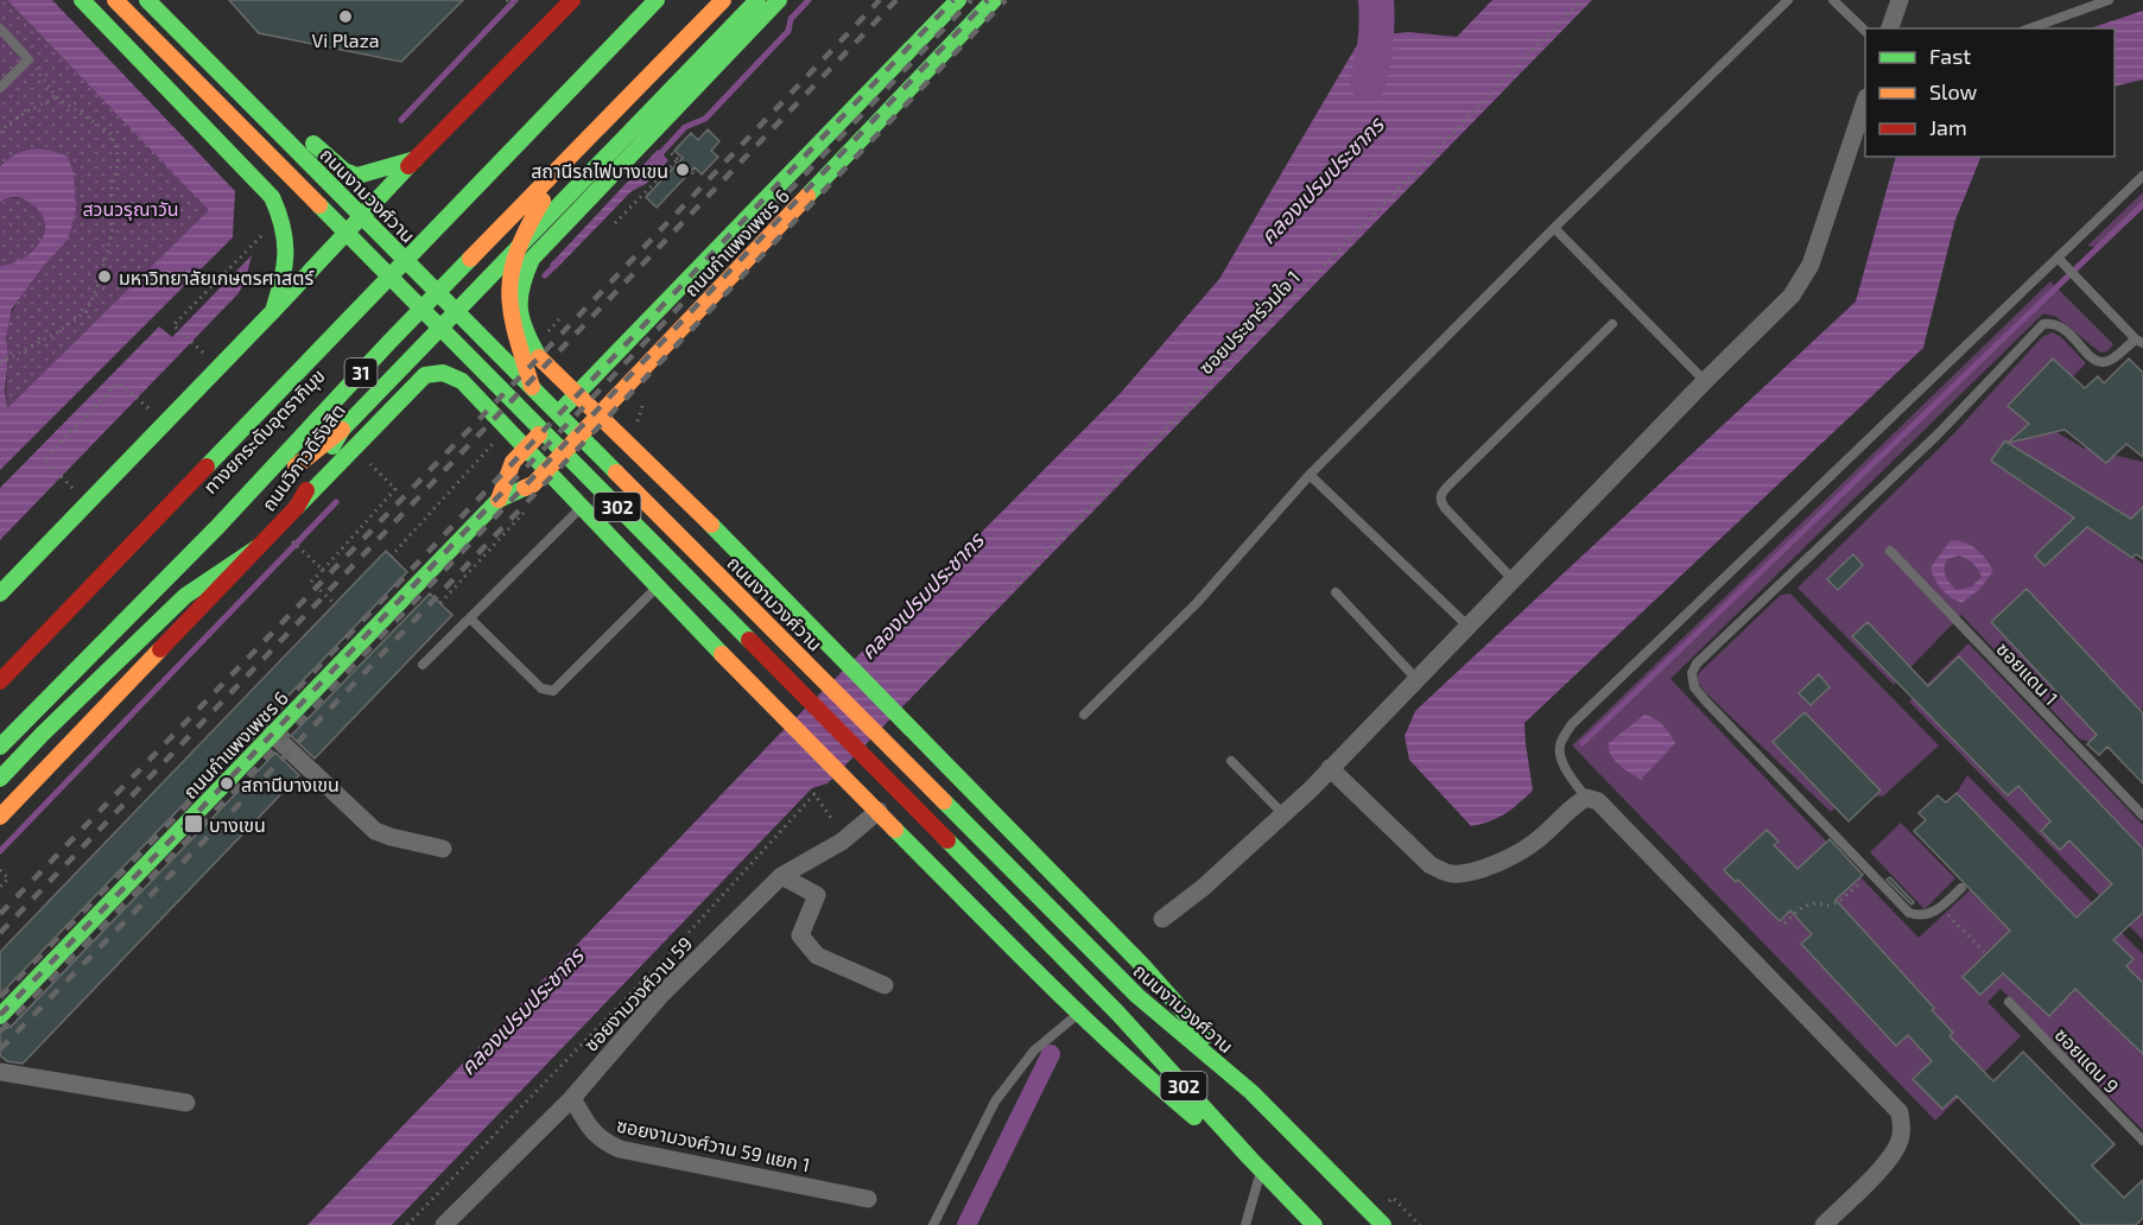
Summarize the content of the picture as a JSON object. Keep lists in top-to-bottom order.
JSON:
{
  "streets": {
    "main road": [
      "ถนนงามวงศ์วาน",
      "ถนนกำแพงเพชร 6",
      "31",
      "ทางยกระดับอุตราภิมุข",
      "ถนนวิภาวดีรังสิต",
      "302"
    ],
    "street": ["ซอยงามวงศ์วาน 59", "ซอยงามวงศ์วาน 59 แยก 1"],
    "lane": ["ซอยแดน 1", "ซอยแดน 9"],
    "path": ["ซอยประชาร่วมใจ 1"]
  },
  "crossings": [
    ["ซอยงามวงศ์วาน 59", "ซอยงามวงศ์วาน 59 แยก 1"]
  ],
  "water": ["คลองเปรมประชากร"],
  "parks": ["สวนวรุณาวัน"],
  "places": {
    "other": [
      "Vi Plaza",
      "สถานีรถไฟบางเขน",
      "มหาวิทยาลัยเกษตรศาสตร์",
      "สถานีบางเขน"
    ],
    "transit": ["บางเขน"]
  },
  "legend": ["Fast", "Slow", "Jam"]
}
